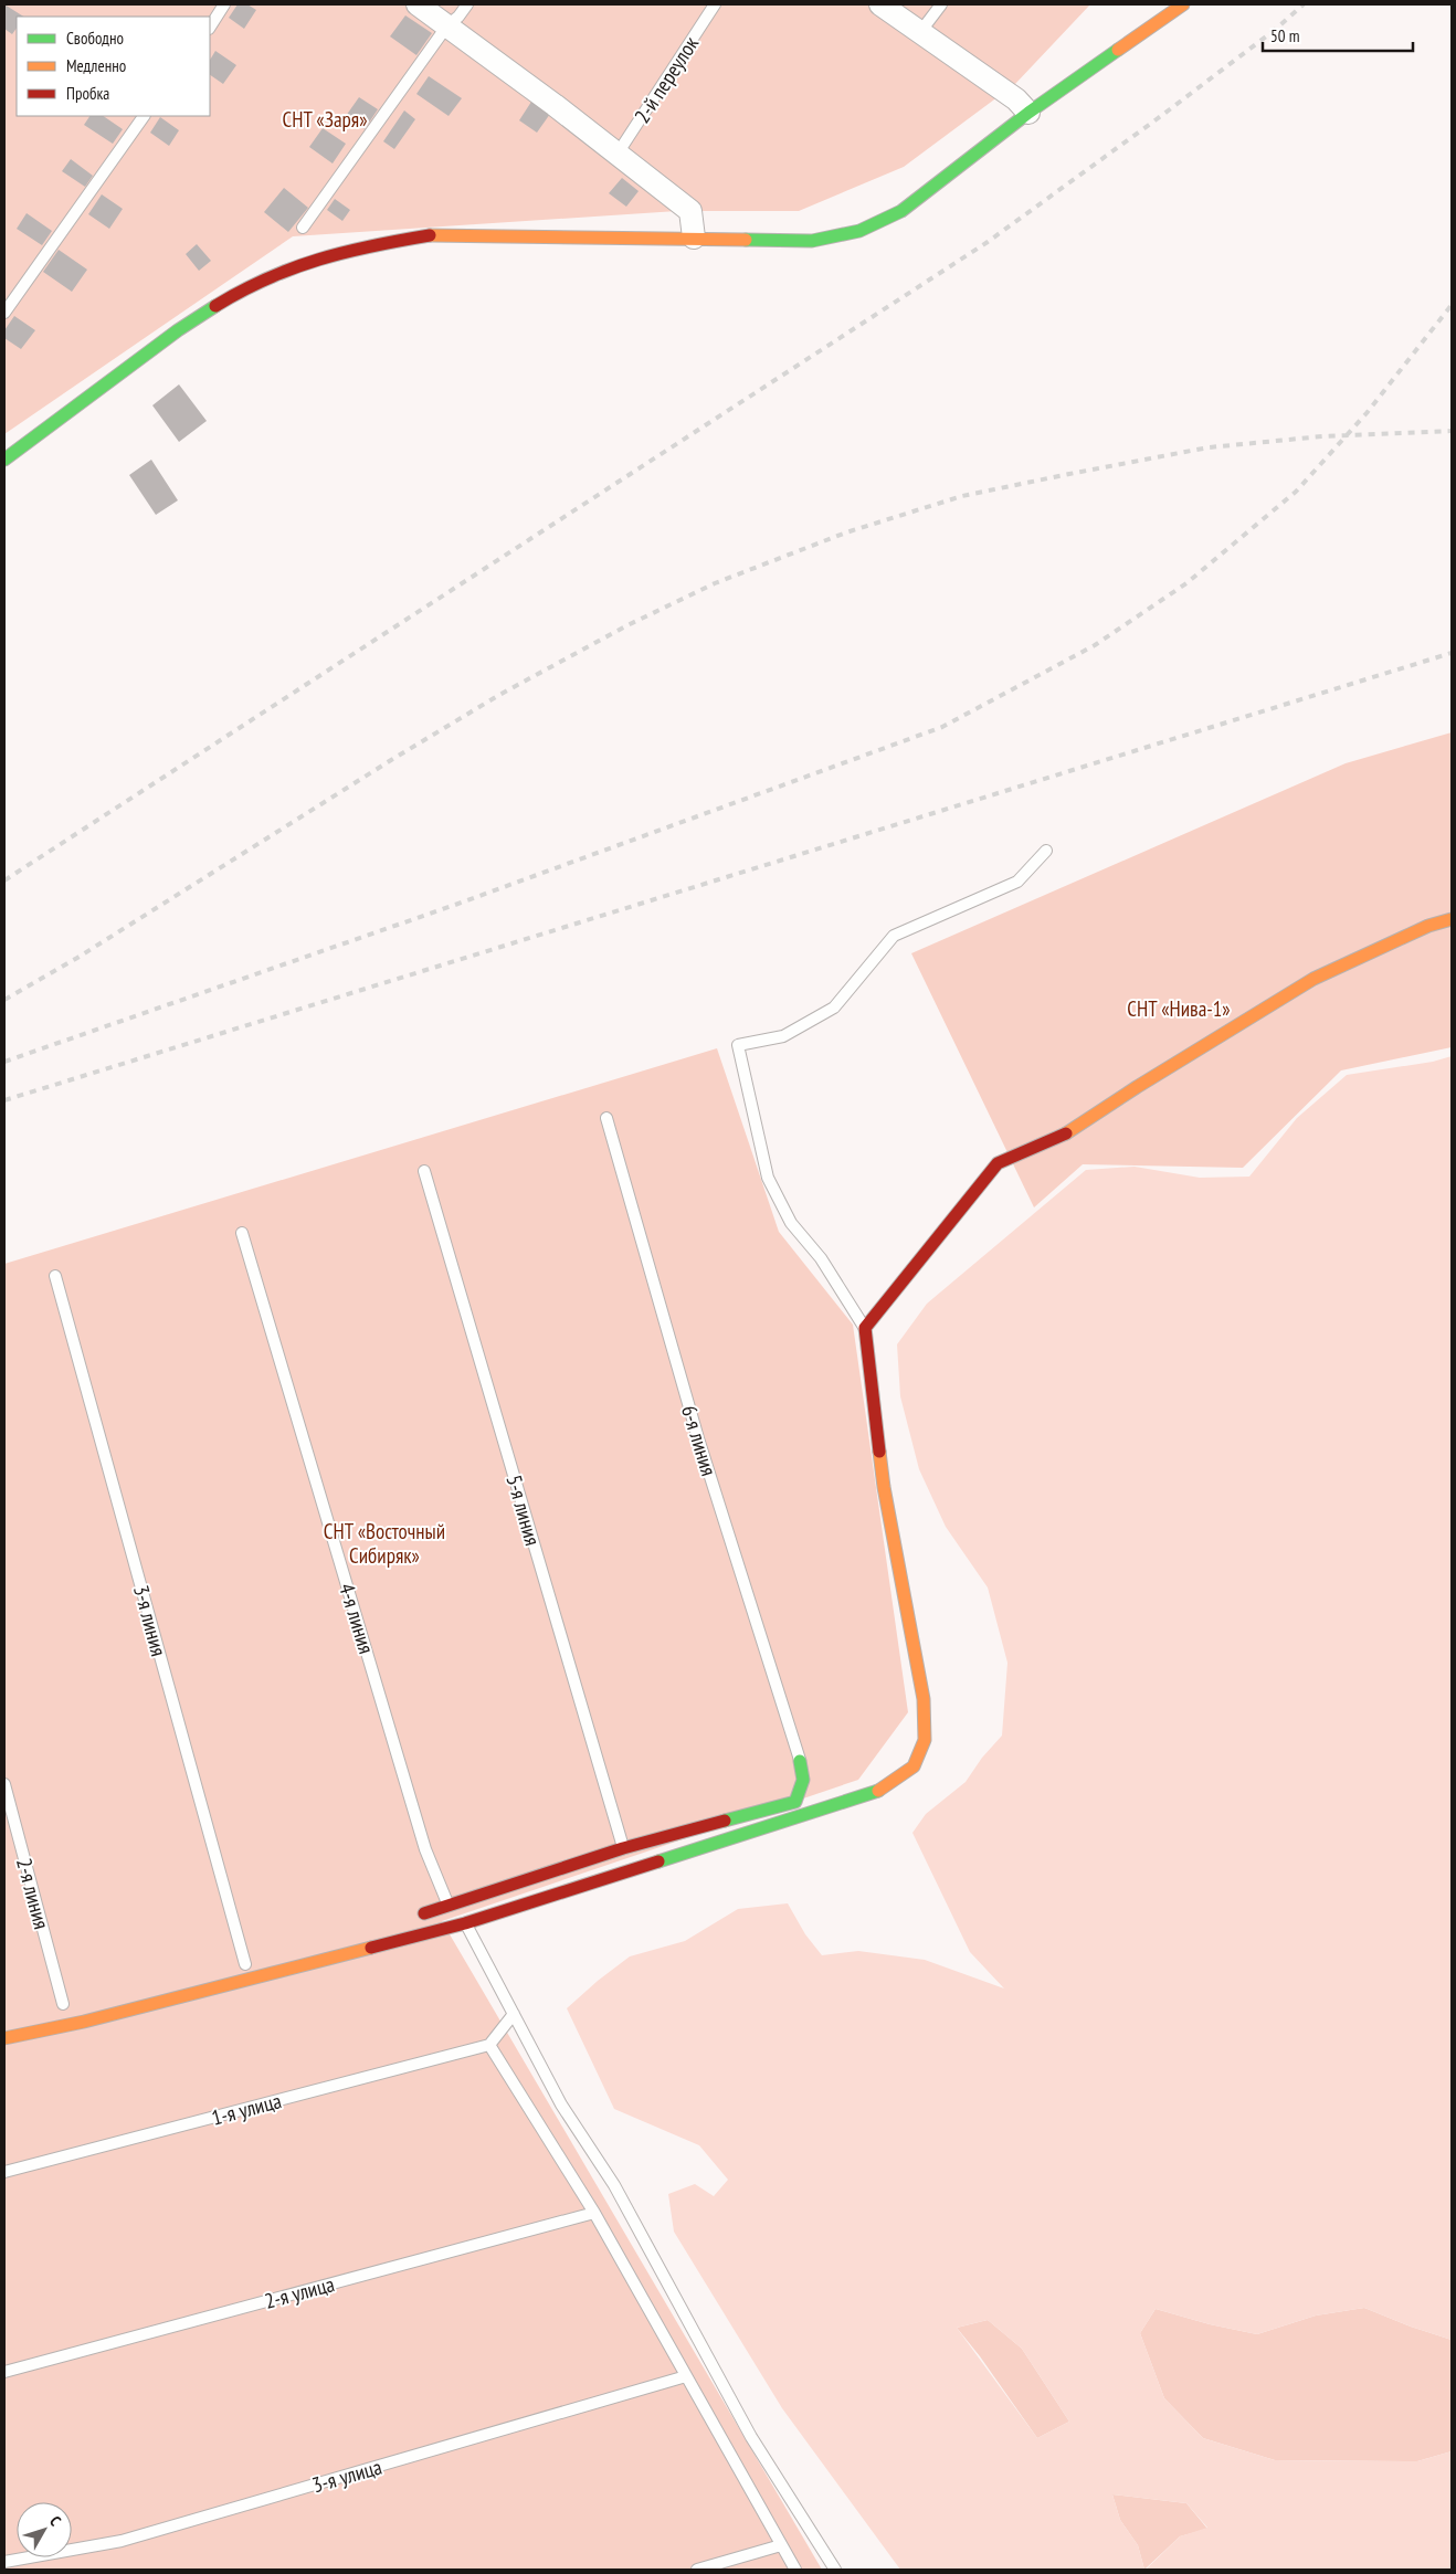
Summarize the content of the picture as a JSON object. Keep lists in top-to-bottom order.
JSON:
{
  "streets": {
    "lane": [
      "2-й переулок",
      "6-я линия",
      "5-я линия",
      "4-я линия",
      "3-я линия",
      "2-я линия",
      "1-я улица",
      "2-я улица",
      "3-я улица"
    ]
  },
  "parks": ["СНТ «Заря»", "СНТ «Нива-1»", "СНТ «Восточный Сибиряк»"],
  "legend": ["Свободно", "Медленно", "Пробка"],
  "scale_bar": "50 m",
  "north": "top right"
}
